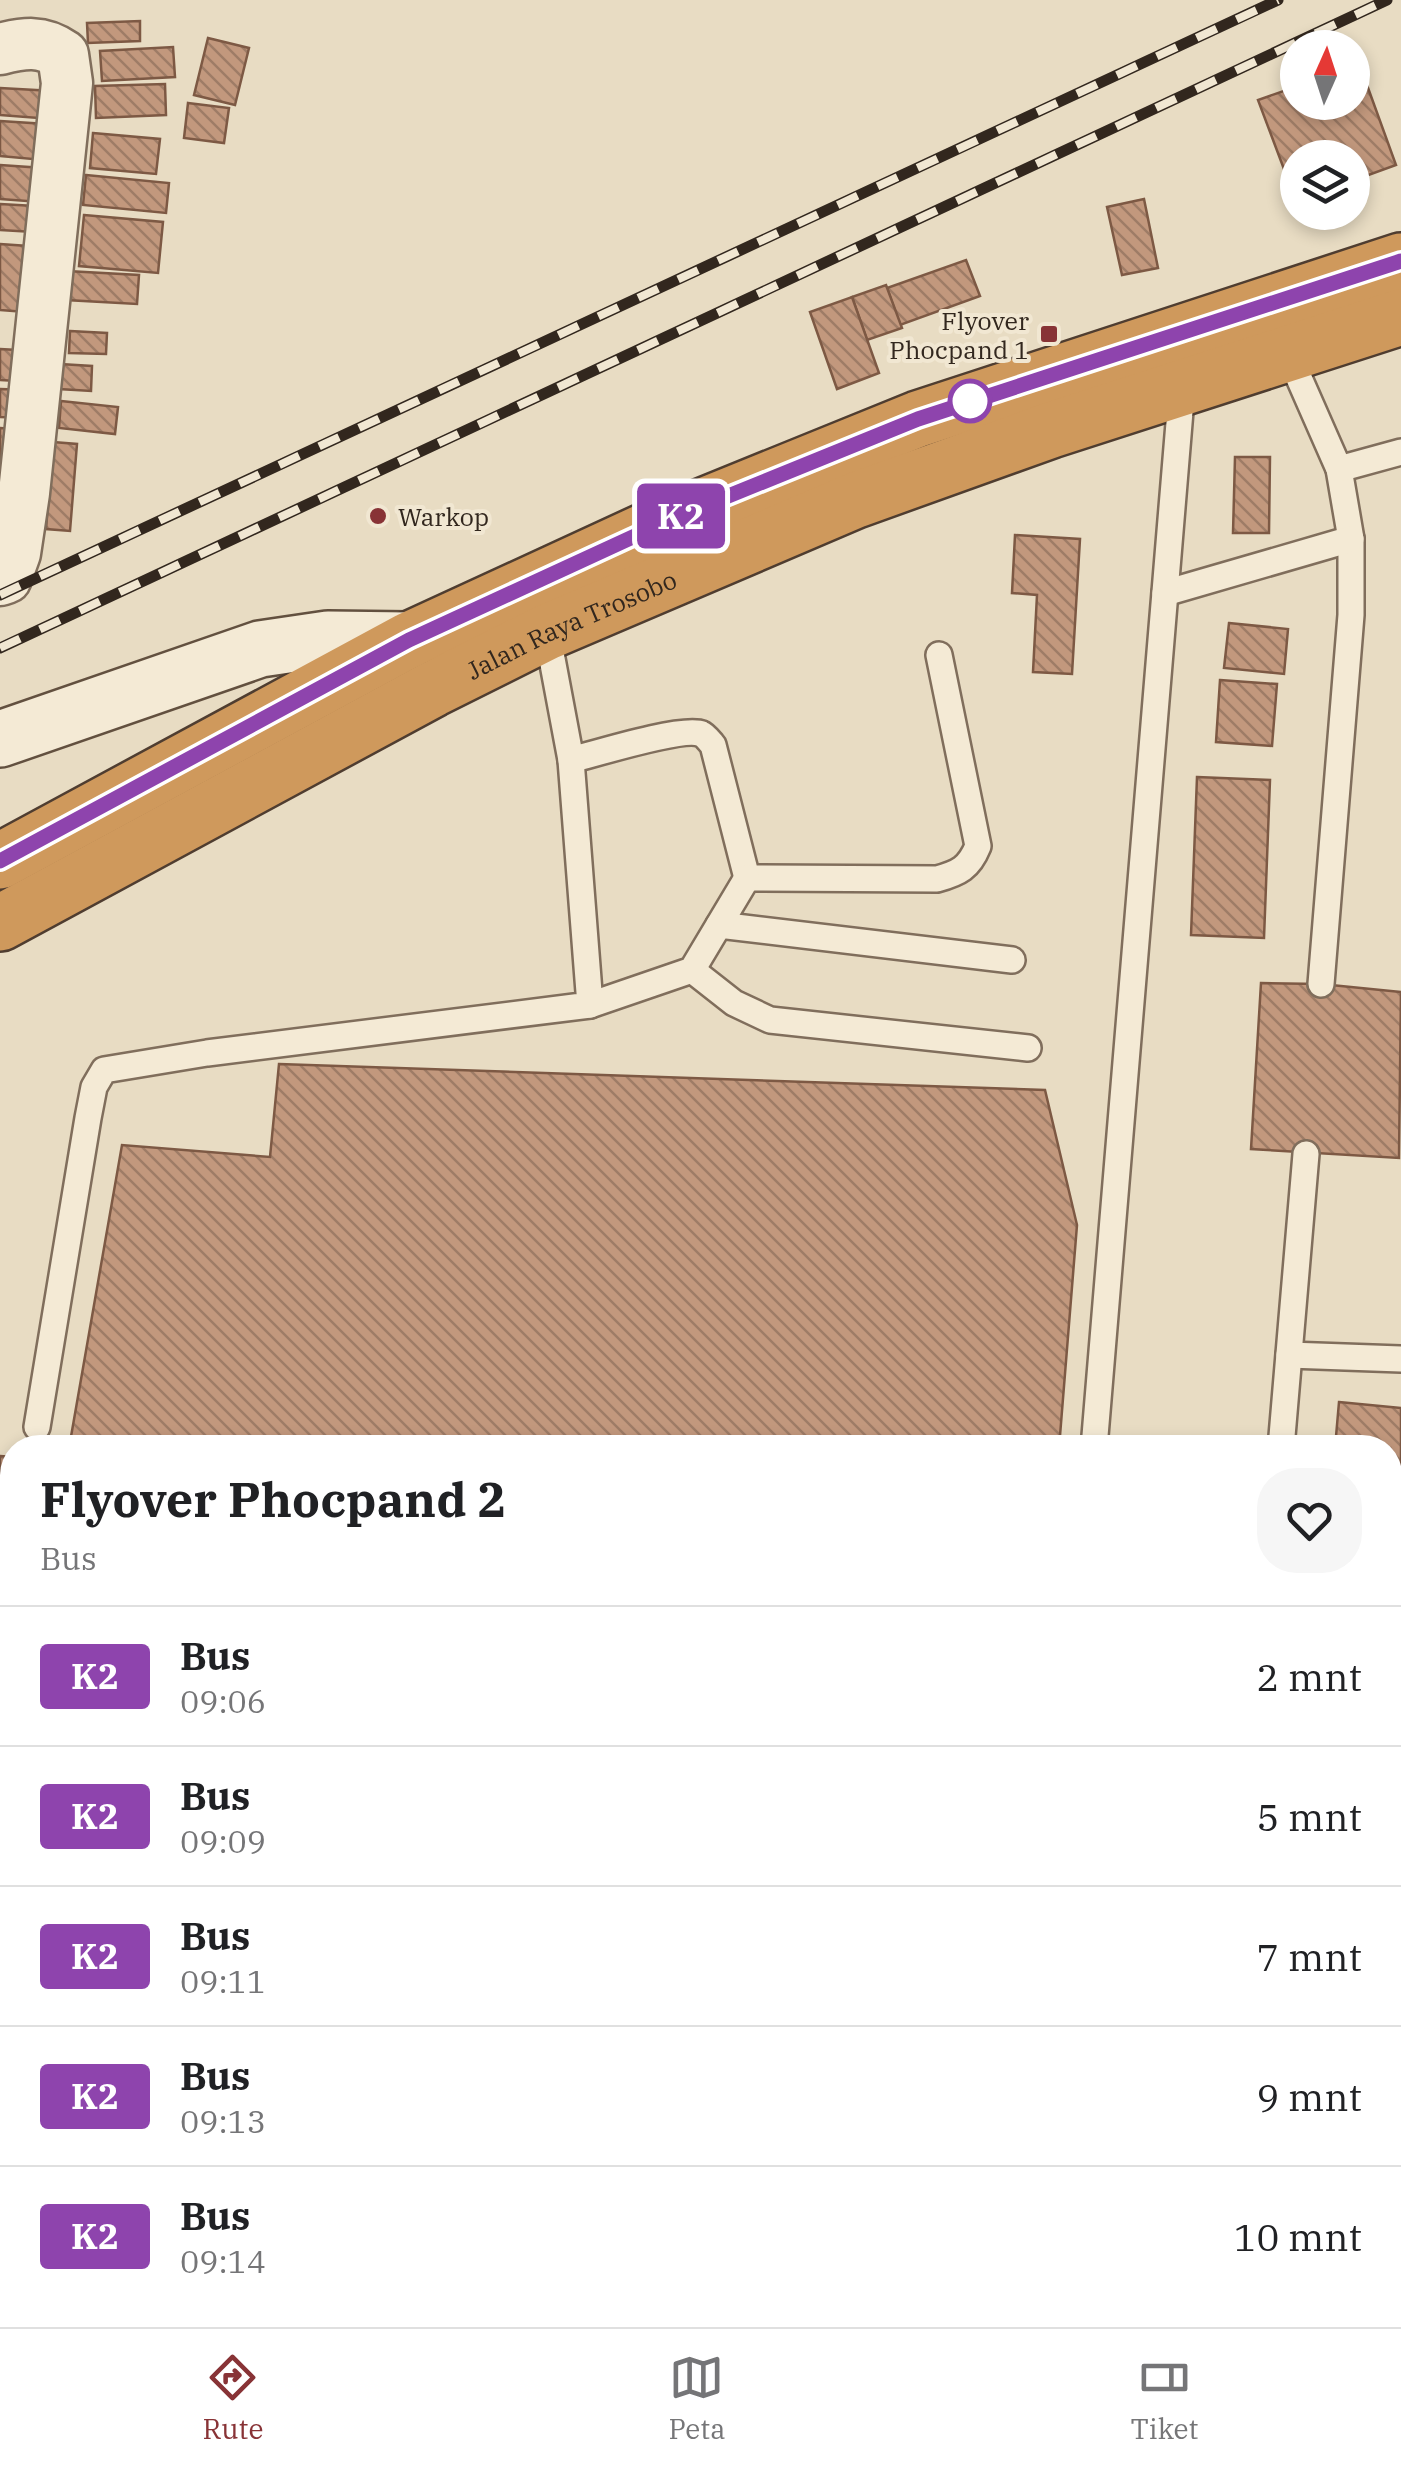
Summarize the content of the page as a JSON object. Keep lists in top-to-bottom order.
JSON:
{
  "streets": {
    "highway": ["Jalan Raya Trosobo"]
  },
  "places": {
    "transit": ["Flyover Phocpand 1"],
    "other": ["Warkop"]
  },
  "lines": ["bus line K2"],
  "north": "top",
  "page": {
    "on_map": "K2",
    "heading": ["Flyover Phocpand 2", "Bus"],
    "list": [
      {
        "mark": "K2",
        "name": "Bus",
        "note": "09:06",
        "value": "2 mnt"
      },
      {
        "mark": "K2",
        "name": "Bus",
        "note": "09:09",
        "value": "5 mnt"
      },
      {
        "mark": "K2",
        "name": "Bus",
        "note": "09:11",
        "value": "7 mnt"
      },
      {
        "mark": "K2",
        "name": "Bus",
        "note": "09:13",
        "value": "9 mnt"
      },
      {
        "mark": "K2",
        "name": "Bus",
        "note": "09:14",
        "value": "10 mnt"
      }
    ],
    "tabs": ["Rute", "Peta", "Tiket"]
  }
}
